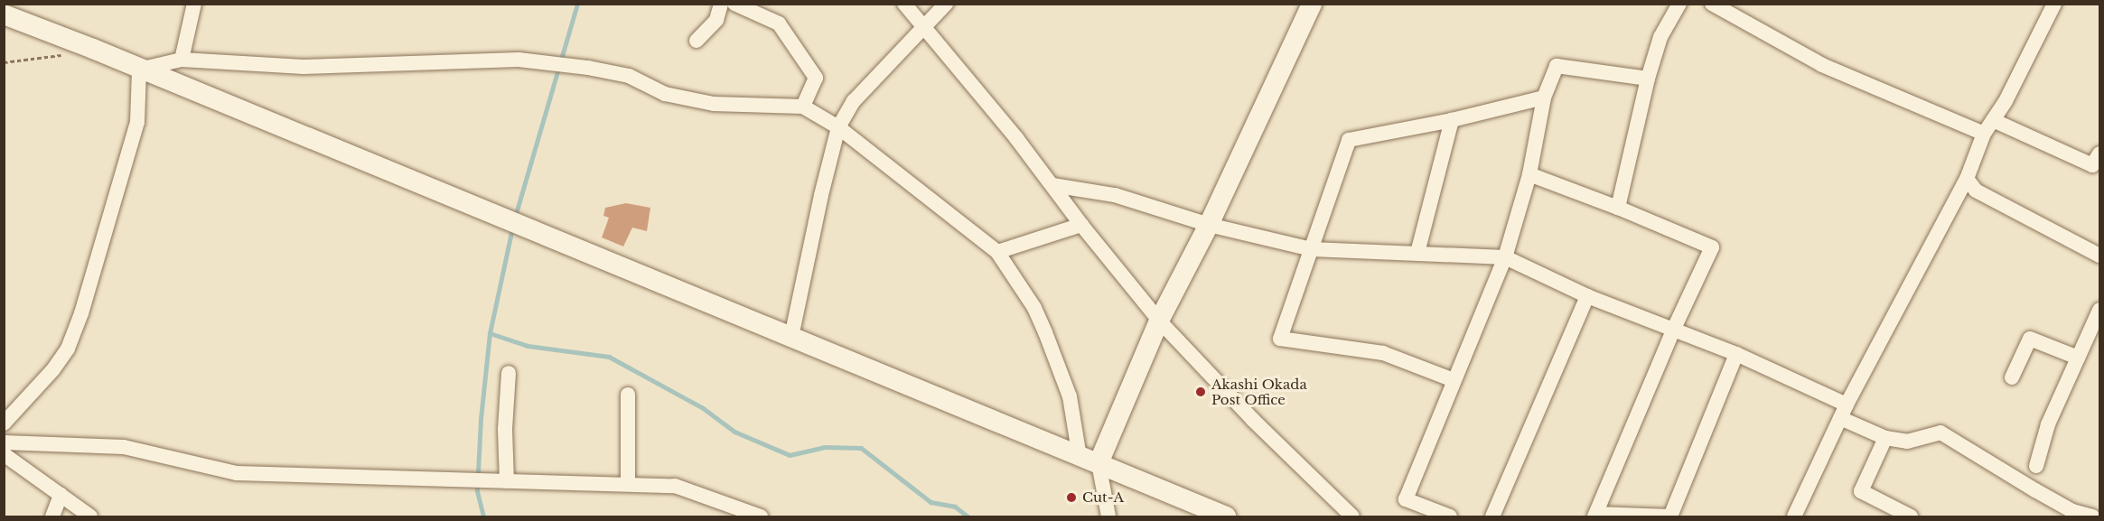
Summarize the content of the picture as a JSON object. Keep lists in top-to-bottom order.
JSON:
{
  "places": ["Akashi Okada Post Office", "Cut-A"]
}
